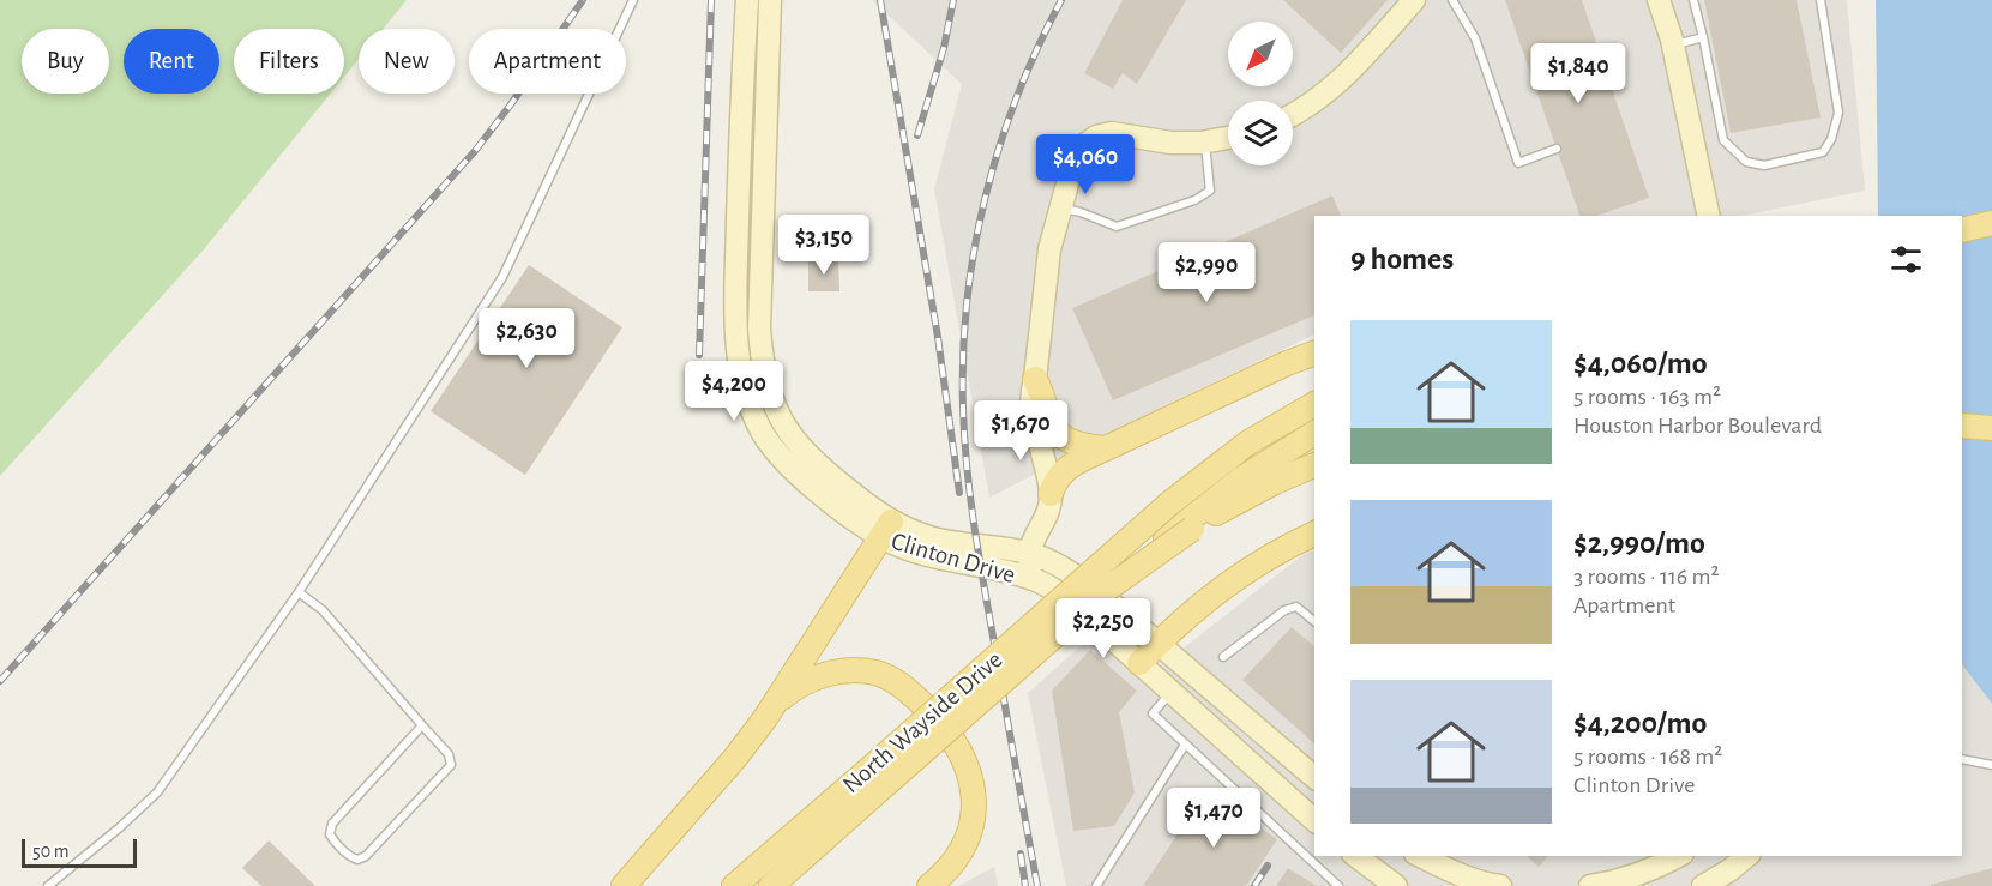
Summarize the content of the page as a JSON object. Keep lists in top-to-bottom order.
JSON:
{
  "streets": {
    "main road": ["Clinton Drive", "North Wayside Drive"]
  },
  "scale_bar": "50 m",
  "north": "bottom left",
  "page": {
    "chip": [
      "Buy",
      "Rent",
      "Filters",
      "New",
      "Apartment"
    ],
    "price": [
      "$1,840",
      "$4,060",
      "$3,150",
      "$2,990",
      "$2,630",
      "$4,200",
      "$1,670",
      "$2,250",
      "$1,470"
    ],
    "heading": "9 homes",
    "list": [
      {
        "name": "$4,060/mo",
        "note": "5 rooms · 163 m² · Houston Harbor Boulevard"
      },
      {
        "name": "$2,990/mo",
        "note": "3 rooms · 116 m² · Apartment"
      },
      {
        "name": "$4,200/mo",
        "note": "5 rooms · 168 m² · Clinton Drive"
      }
    ],
    "scale": "50 m"
  }
}
